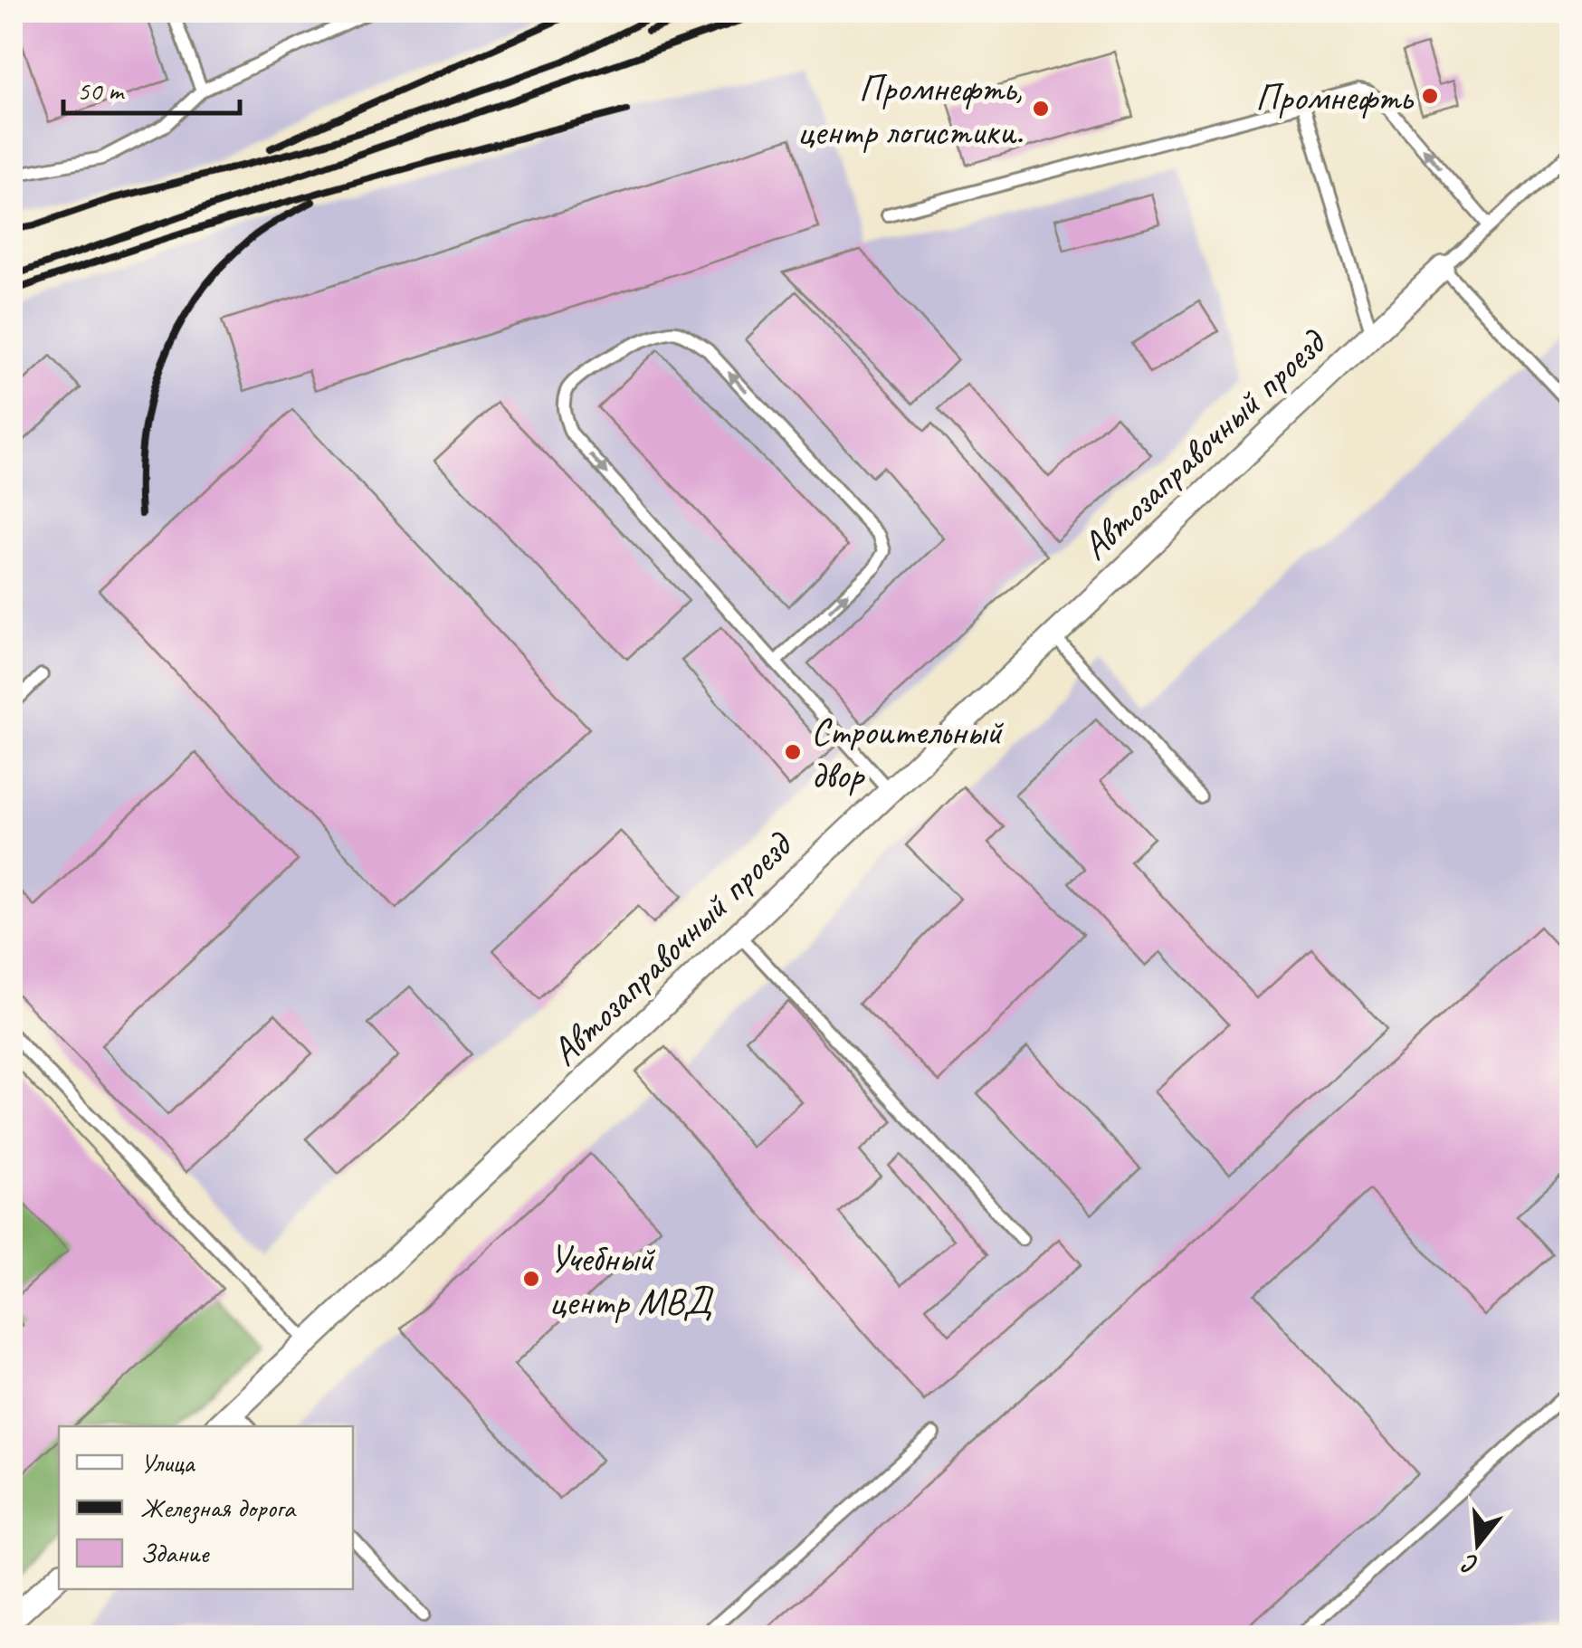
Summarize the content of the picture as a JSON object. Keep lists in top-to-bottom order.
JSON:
{
  "streets": {
    "street": ["Автозаправочный проезд"]
  },
  "places": [
    "Промнефть",
    "Промнефть, центр логистики.",
    "Строительный двор",
    "Учебный центр МВД"
  ],
  "legend": ["Улица", "Железная дорога", "Здание"],
  "scale_bar": "50 m",
  "north": "bottom"
}
